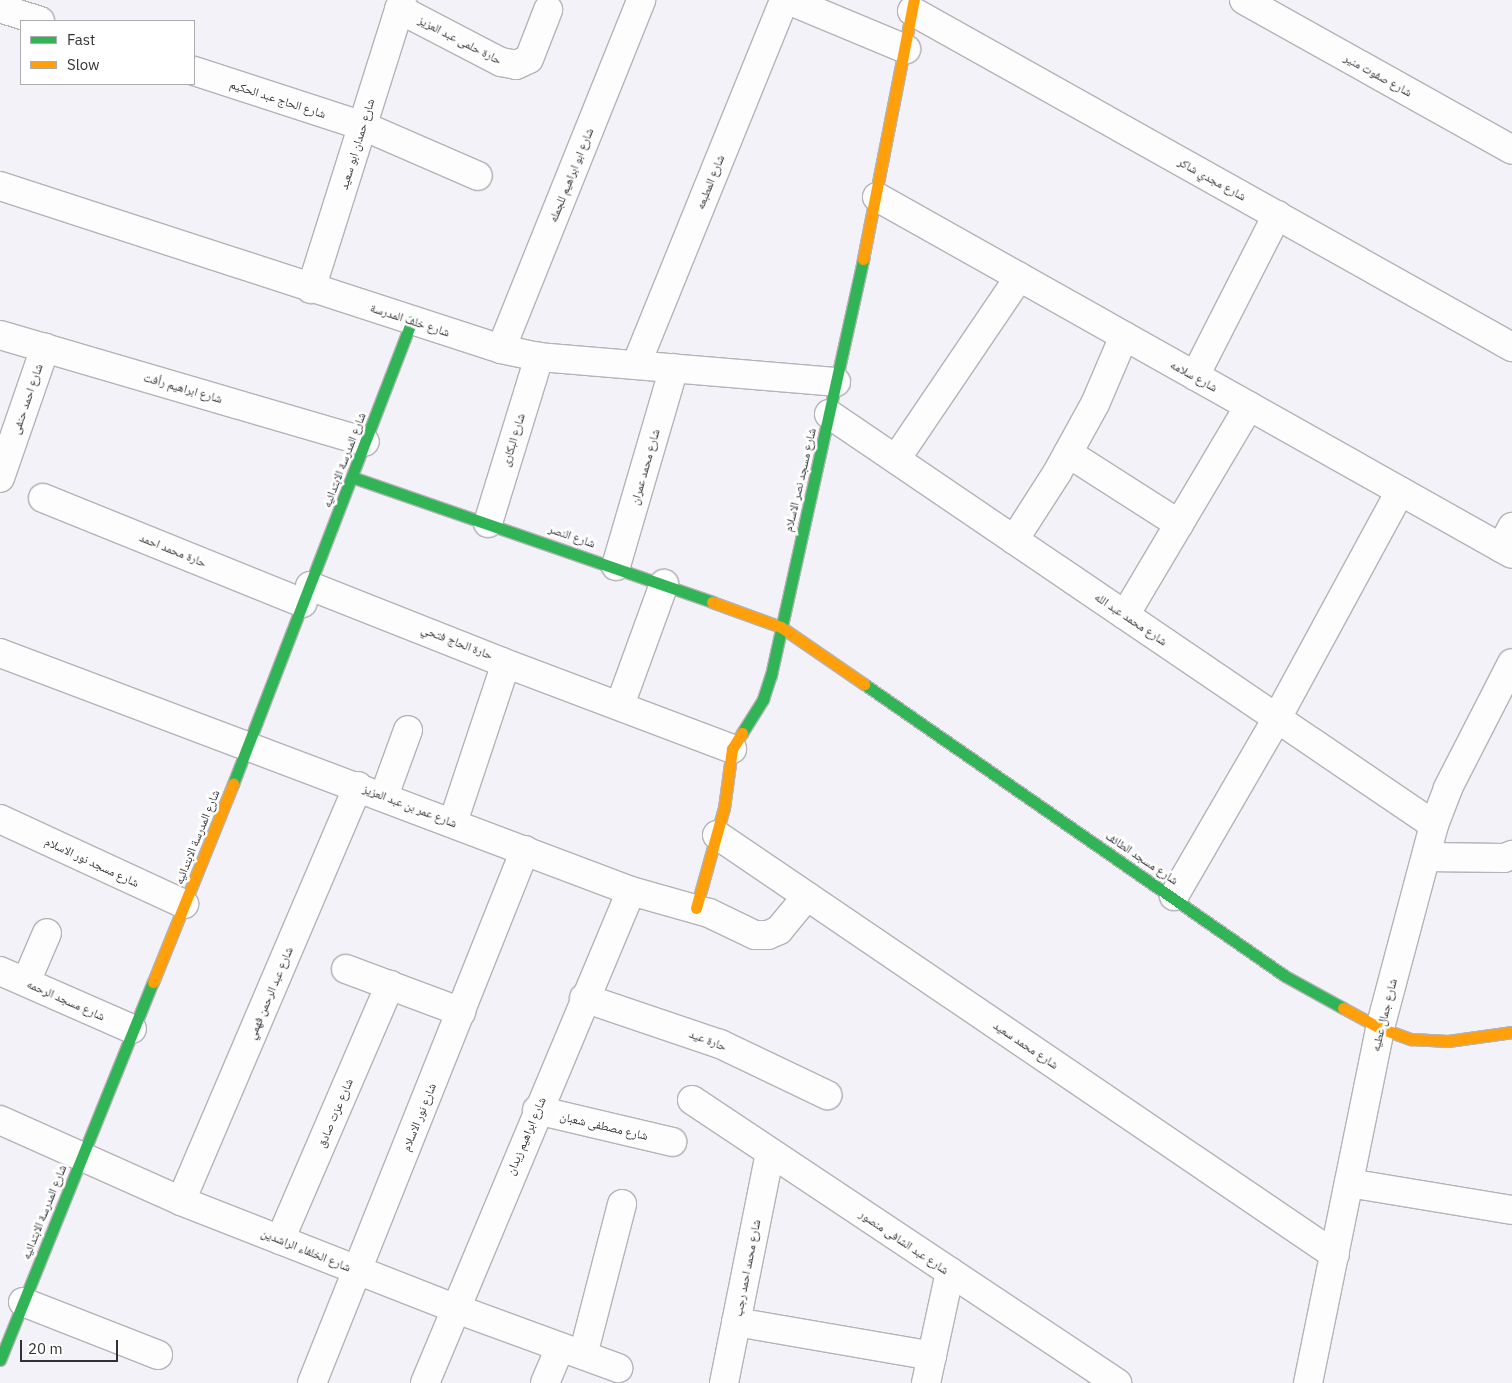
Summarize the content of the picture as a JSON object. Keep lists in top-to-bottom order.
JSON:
{
  "streets": {
    "street": [
      "حارة حلمى عبد العزيز",
      "شارع صفوت منير",
      "شارع الحاج عبد الحكيم",
      "شارع حمدان ابو سعيد",
      "شارع ابو ابراهيم للجمله",
      "شارع مجدي شاكر",
      "شارع المطبعه",
      "شارع خلف المدرسة",
      "شارع سلامه",
      "شارع ابراهيم رأفت",
      "شارع احمد حنفى",
      "شارع البكارى",
      "شارع المدرسة الابتدائيه",
      "شارع محمد عمران",
      "شارع مسجد نصر الاسلام",
      "شارع النصر",
      "حارة محمد احمد",
      "شارع محمد عبد الله",
      "حارة الحاج فتحي",
      "شارع عمر بن عبد العزيز",
      "شارع مسجد الطائف",
      "شارع مسجد نور الاسلام",
      "شارع عبد الرحمن فهمي",
      "شارع مسجد الرحمه",
      "شارع جمال عطيه",
      "حارة عيد",
      "شارع محمد سعيد",
      "شارع عزت صادق",
      "شارع نور الاسلام",
      "شارع مصطفى شعبان",
      "شارع ابراهيم زيدان",
      "شارع عبد الشافى منصور",
      "شارع الخلفاء الراشدين",
      "شارع محمد احمد رجب"
    ]
  },
  "crossings": [
    ["حارة حلمى عبد العزيز", "شارع حمدان ابو سعيد"],
    ["شارع الحاج عبد الحكيم", "شارع حمدان ابو سعيد"],
    ["شارع حمدان ابو سعيد", "شارع خلف المدرسة"],
    ["شارع ابو ابراهيم للجمله", "شارع خلف المدرسة"],
    ["شارع مجدي شاكر", "شارع مسجد نصر الاسلام"],
    ["شارع المطبعه", "شارع خلف المدرسة"],
    ["شارع خلف المدرسة", "شارع البكارى"],
    ["شارع خلف المدرسة", "شارع المدرسة الابتدائيه"],
    ["شارع خلف المدرسة", "شارع محمد عمران"],
    ["شارع خلف المدرسة", "شارع مسجد نصر الاسلام"],
    ["شارع سلامه", "شارع مسجد نصر الاسلام"],
    ["شارع ابراهيم رأفت", "شارع احمد حنفى"],
    ["شارع ابراهيم رأفت", "شارع المدرسة الابتدائيه"],
    ["شارع البكارى", "شارع النصر"],
    ["شارع المدرسة الابتدائيه", "شارع النصر"],
    ["شارع المدرسة الابتدائيه", "حارة محمد احمد"],
    ["شارع المدرسة الابتدائيه", "حارة الحاج فتحي"],
    ["شارع المدرسة الابتدائيه", "شارع عمر بن عبد العزيز"],
    ["شارع المدرسة الابتدائيه", "شارع مسجد نور الاسلام"],
    ["شارع المدرسة الابتدائيه", "شارع مسجد الرحمه"],
    ["شارع المدرسة الابتدائيه", "شارع الخلفاء الراشدين"],
    ["شارع محمد عمران", "شارع النصر"],
    ["شارع مسجد نصر الاسلام", "شارع النصر"],
    ["شارع مسجد نصر الاسلام", "شارع محمد عبد الله"],
    ["شارع مسجد نصر الاسلام", "شارع عمر بن عبد العزيز"],
    ["شارع مسجد نصر الاسلام", "شارع مسجد الطائف"],
    ["شارع مسجد نصر الاسلام", "شارع محمد سعيد"],
    ["شارع النصر", "شارع مسجد الطائف"],
    ["حارة محمد احمد", "حارة الحاج فتحي"],
    ["شارع محمد عبد الله", "شارع جمال عطيه"],
    ["حارة الحاج فتحي", "شارع عمر بن عبد العزيز"],
    ["شارع عمر بن عبد العزيز", "شارع عبد الرحمن فهمي"],
    ["شارع عمر بن عبد العزيز", "شارع محمد سعيد"],
    ["شارع عمر بن عبد العزيز", "شارع نور الاسلام"],
    ["شارع عمر بن عبد العزيز", "شارع ابراهيم زيدان"],
    ["شارع مسجد الطائف", "شارع جمال عطيه"],
    ["شارع عبد الرحمن فهمي", "شارع الخلفاء الراشدين"],
    ["شارع جمال عطيه", "شارع محمد سعيد"],
    ["حارة عيد", "شارع ابراهيم زيدان"],
    ["شارع عزت صادق", "شارع الخلفاء الراشدين"],
    ["شارع نور الاسلام", "شارع الخلفاء الراشدين"],
    ["شارع مصطفى شعبان", "شارع ابراهيم زيدان"],
    ["شارع ابراهيم زيدان", "شارع الخلفاء الراشدين"],
    ["شارع عبد الشافى منصور", "شارع محمد احمد رجب"]
  ],
  "legend": ["Fast", "Slow"],
  "scale_bar": "20 m"
}
